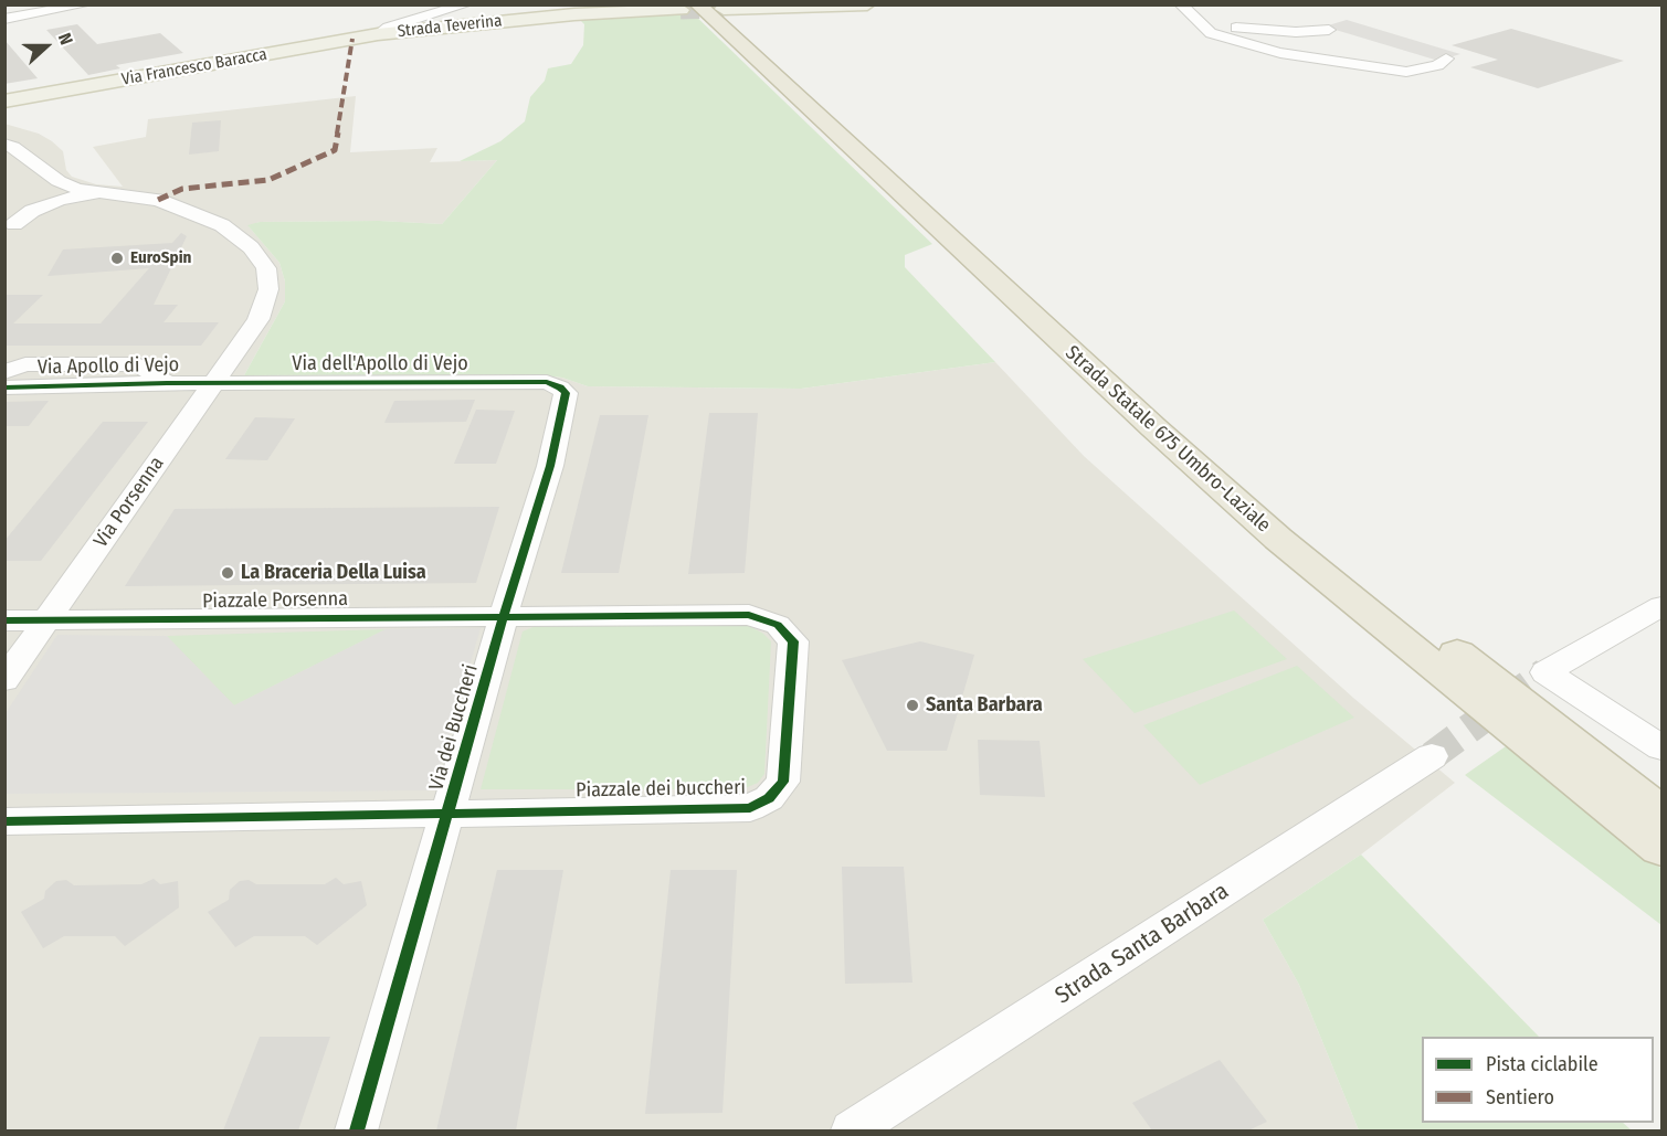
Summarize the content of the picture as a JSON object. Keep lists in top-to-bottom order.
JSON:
{
  "streets": {
    "highway": ["Strada Statale 675 Umbro-Laziale"],
    "main road": ["Strada Teverina", "Via Francesco Baracca"],
    "street": [
      "Via dell'Apollo di Vejo",
      "Via Apollo di Vejo",
      "Via Porsenna",
      "Piazzale Porsenna",
      "Via dei Buccheri",
      "Piazzale dei buccheri",
      "Strada Santa Barbara"
    ]
  },
  "crossings": [
    ["Strada Teverina", "Via Francesco Baracca"],
    ["Strada Teverina", "Strada Statale 675 Umbro-Laziale"],
    ["Via dell'Apollo di Vejo", "Via Apollo di Vejo"],
    ["Via dell'Apollo di Vejo", "Via Porsenna"],
    ["Via dell'Apollo di Vejo", "Via dei Buccheri"],
    ["Via Apollo di Vejo", "Via Porsenna"],
    ["Via Porsenna", "Piazzale Porsenna"],
    ["Piazzale Porsenna", "Via dei Buccheri"],
    ["Piazzale Porsenna", "Piazzale dei buccheri"],
    ["Via dei Buccheri", "Piazzale dei buccheri"]
  ],
  "places": ["EuroSpin", "La Braceria Della Luisa", "Santa Barbara"],
  "legend": ["Pista ciclabile", "Sentiero"],
  "north": "right"
}
